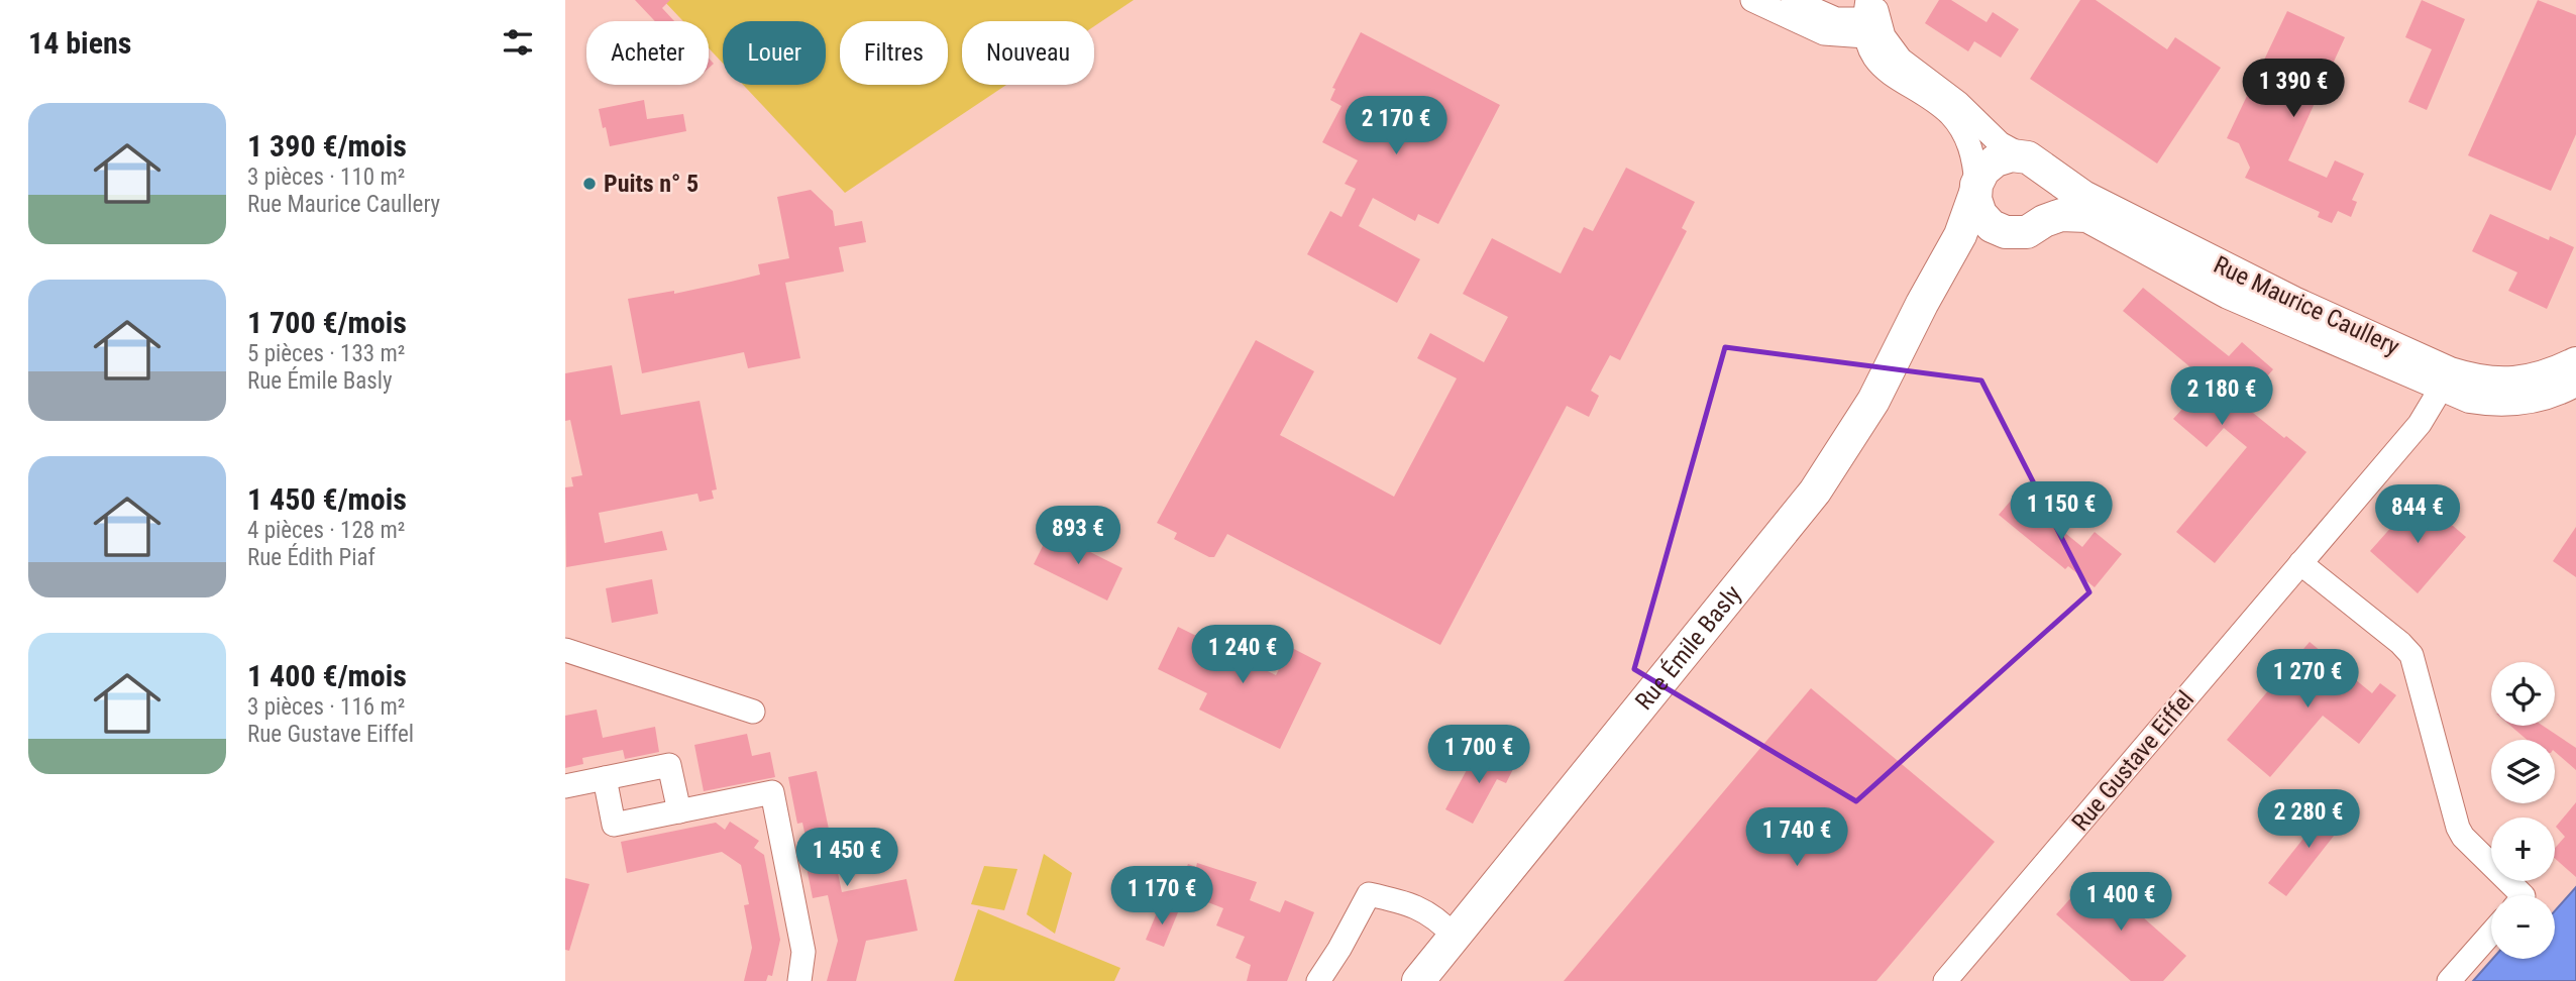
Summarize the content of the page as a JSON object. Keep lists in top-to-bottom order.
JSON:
{
  "streets": {
    "street": ["Rue Maurice Caullery", "Rue Émile Basly", "Rue Gustave Eiffel"]
  },
  "crossings": [
    ["Rue Maurice Caullery", "Rue Émile Basly"],
    ["Rue Maurice Caullery", "Rue Gustave Eiffel"]
  ],
  "places": ["Puits n° 5"],
  "page": {
    "heading": "14 biens",
    "chip": [
      "Acheter",
      "Louer",
      "Filtres",
      "Nouveau"
    ],
    "price": [
      "1 390 €",
      "2 170 €",
      "2 180 €",
      "1 150 €",
      "844 €",
      "893 €",
      "1 240 €",
      "1 270 €",
      "1 700 €",
      "2 280 €",
      "1 740 €",
      "1 450 €",
      "1 170 €",
      "1 400 €"
    ],
    "list": [
      {
        "name": "1 390 €/mois",
        "note": "3 pièces · 110 m² · Rue Maurice Caullery"
      },
      {
        "name": "1 700 €/mois",
        "note": "5 pièces · 133 m² · Rue Émile Basly"
      },
      {
        "name": "1 450 €/mois",
        "note": "4 pièces · 128 m² · Rue Édith Piaf"
      },
      {
        "name": "1 400 €/mois",
        "note": "3 pièces · 116 m² · Rue Gustave Eiffel"
      }
    ],
    "map_buttons": ["+", "−"]
  }
}
